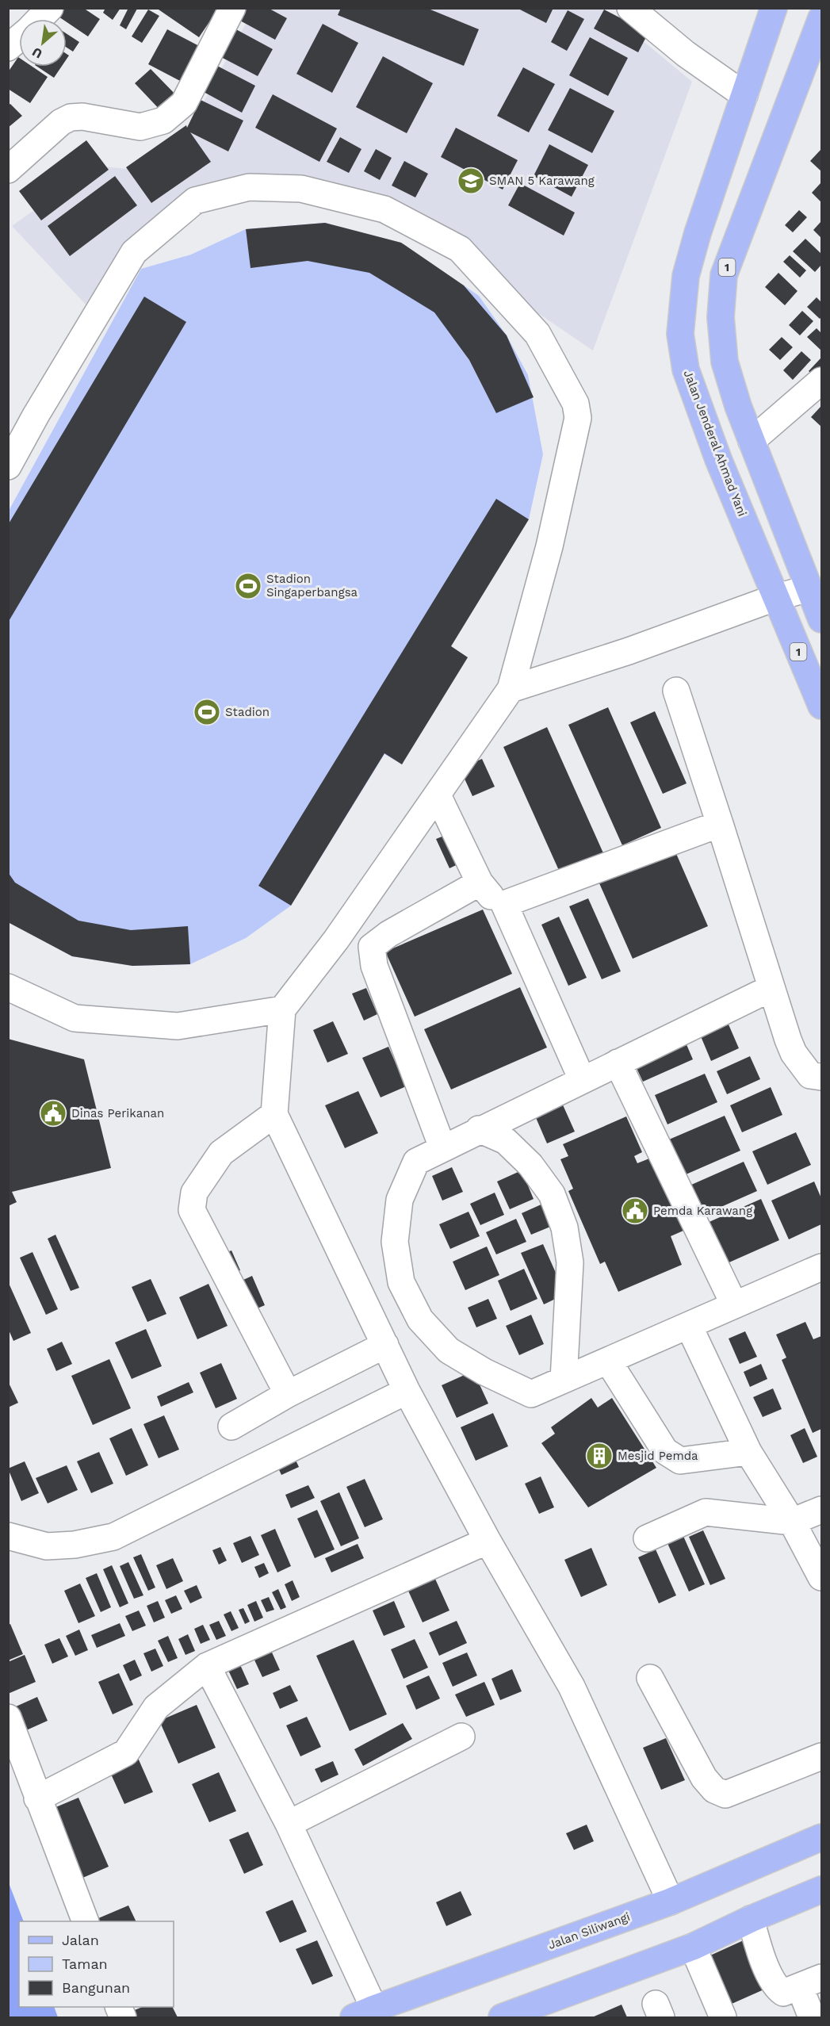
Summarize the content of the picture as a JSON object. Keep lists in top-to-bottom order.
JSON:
{
  "streets": {
    "main road": ["1", "Jalan Jenderal Ahmad Yani", "Jalan Siliwangi"]
  },
  "places": {
    "school or university": ["SMAN 5 Karawang"],
    "sports": ["Stadion Singaperbangsa", "Stadion"],
    "public building": ["Dinas Perikanan", "Pemda Karawang"],
    "building": ["Mesjid Pemda"]
  },
  "legend": ["Jalan", "Taman", "Bangunan"],
  "north": "bottom left"
}
